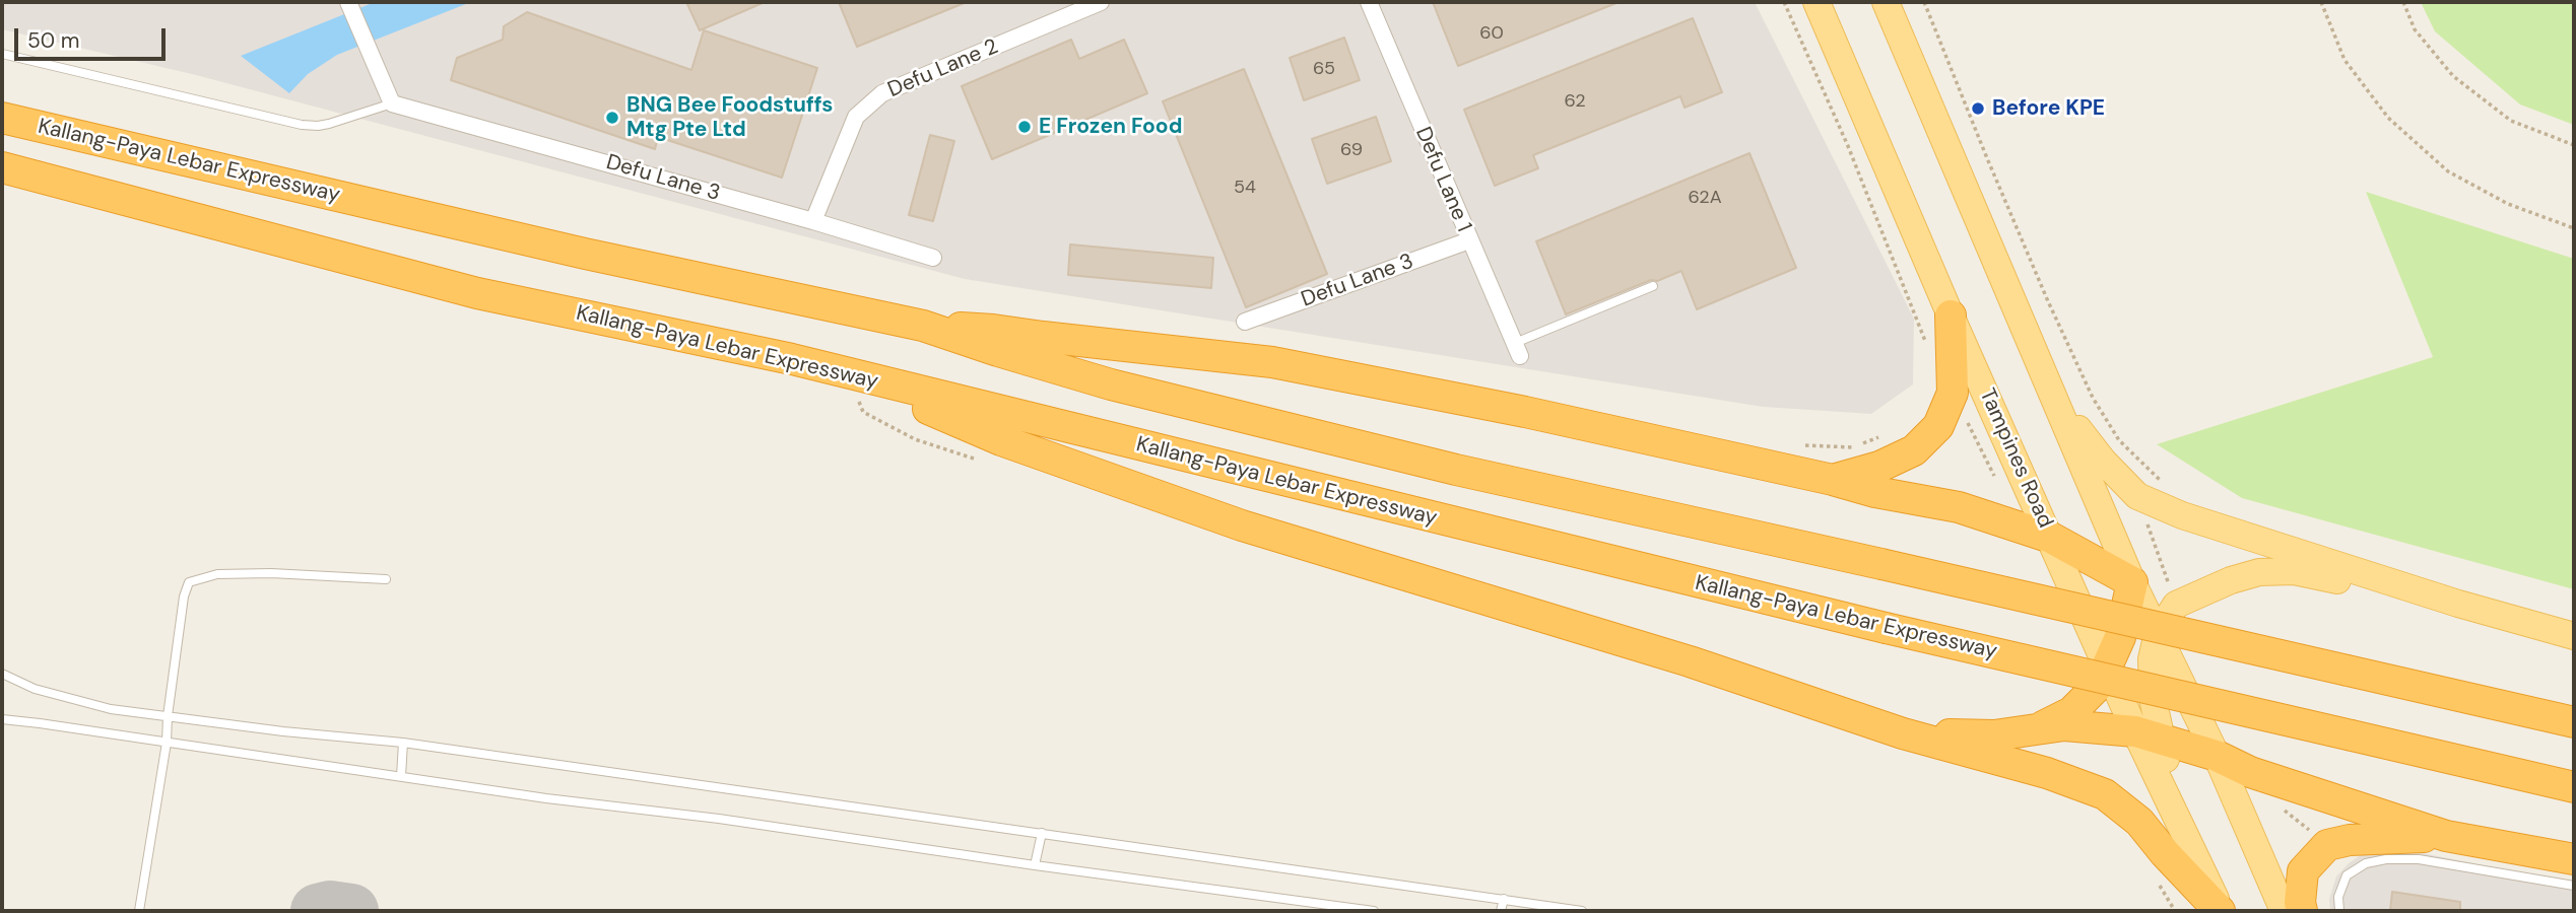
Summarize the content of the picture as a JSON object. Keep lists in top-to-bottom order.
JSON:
{
  "streets": {
    "highway": ["Kallang-Paya Lebar Expressway"],
    "main road": ["Tampines Road"],
    "street": ["Defu Lane 2", "Defu Lane 3", "Defu Lane 1"]
  },
  "crossings": [
    ["Defu Lane 2", "Defu Lane 3"],
    ["Defu Lane 3", "Defu Lane 1"]
  ],
  "places": ["Before KPE", "BNG Bee Foodstuffs Mtg Pte Ltd", "E Frozen Food"],
  "house_numbers": [
    "60",
    "65",
    "62",
    "69",
    "54",
    "62A"
  ],
  "scale_bar": "50 m"
}
